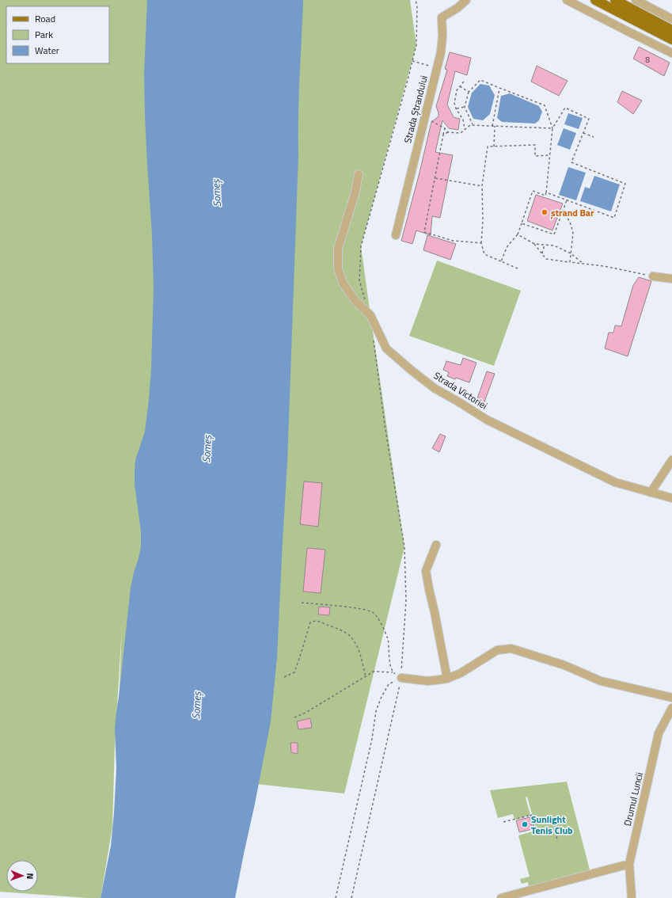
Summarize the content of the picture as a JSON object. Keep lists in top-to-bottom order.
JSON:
{
  "streets": {
    "street": ["Strada Ștrandului", "Strada Victoriei", "Drumul Luncii"]
  },
  "water": ["Someș"],
  "places": ["ștrand Bar", "Sunlight Tenis Club"],
  "house_numbers": ["8"],
  "legend": ["Road", "Park", "Water"],
  "north": "right"
}
